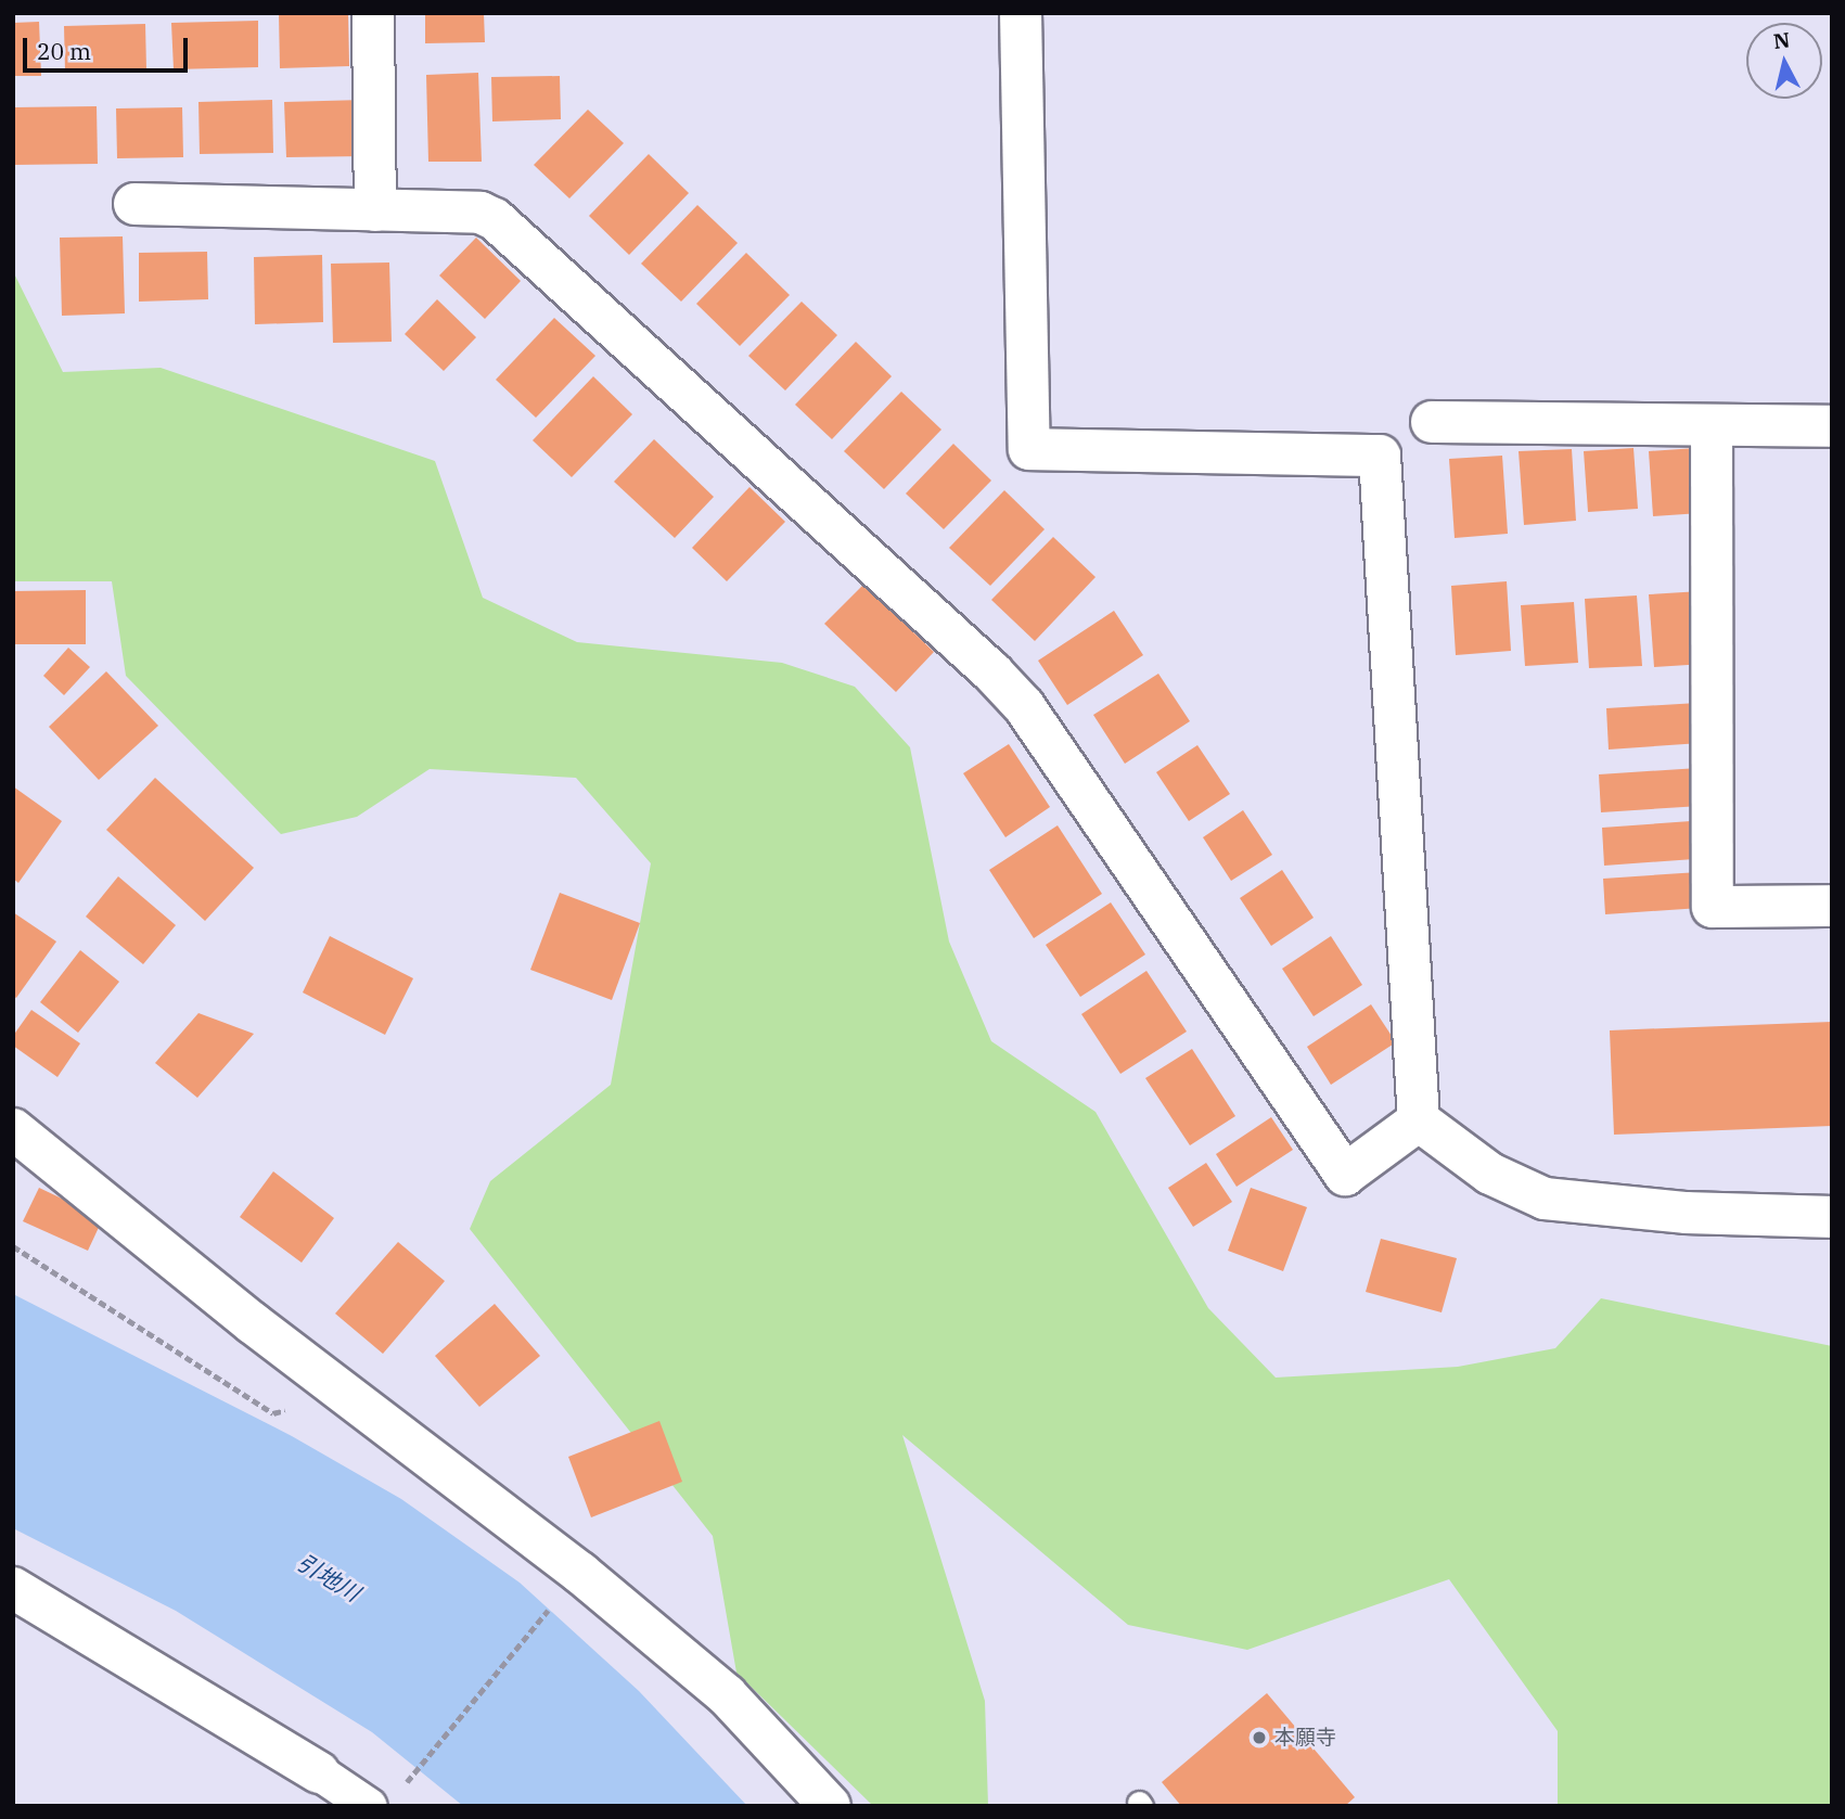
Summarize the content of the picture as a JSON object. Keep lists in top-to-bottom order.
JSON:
{
  "water": ["引地川"],
  "places": ["本願寺"],
  "scale_bar": "20 m",
  "north": "top"
}
